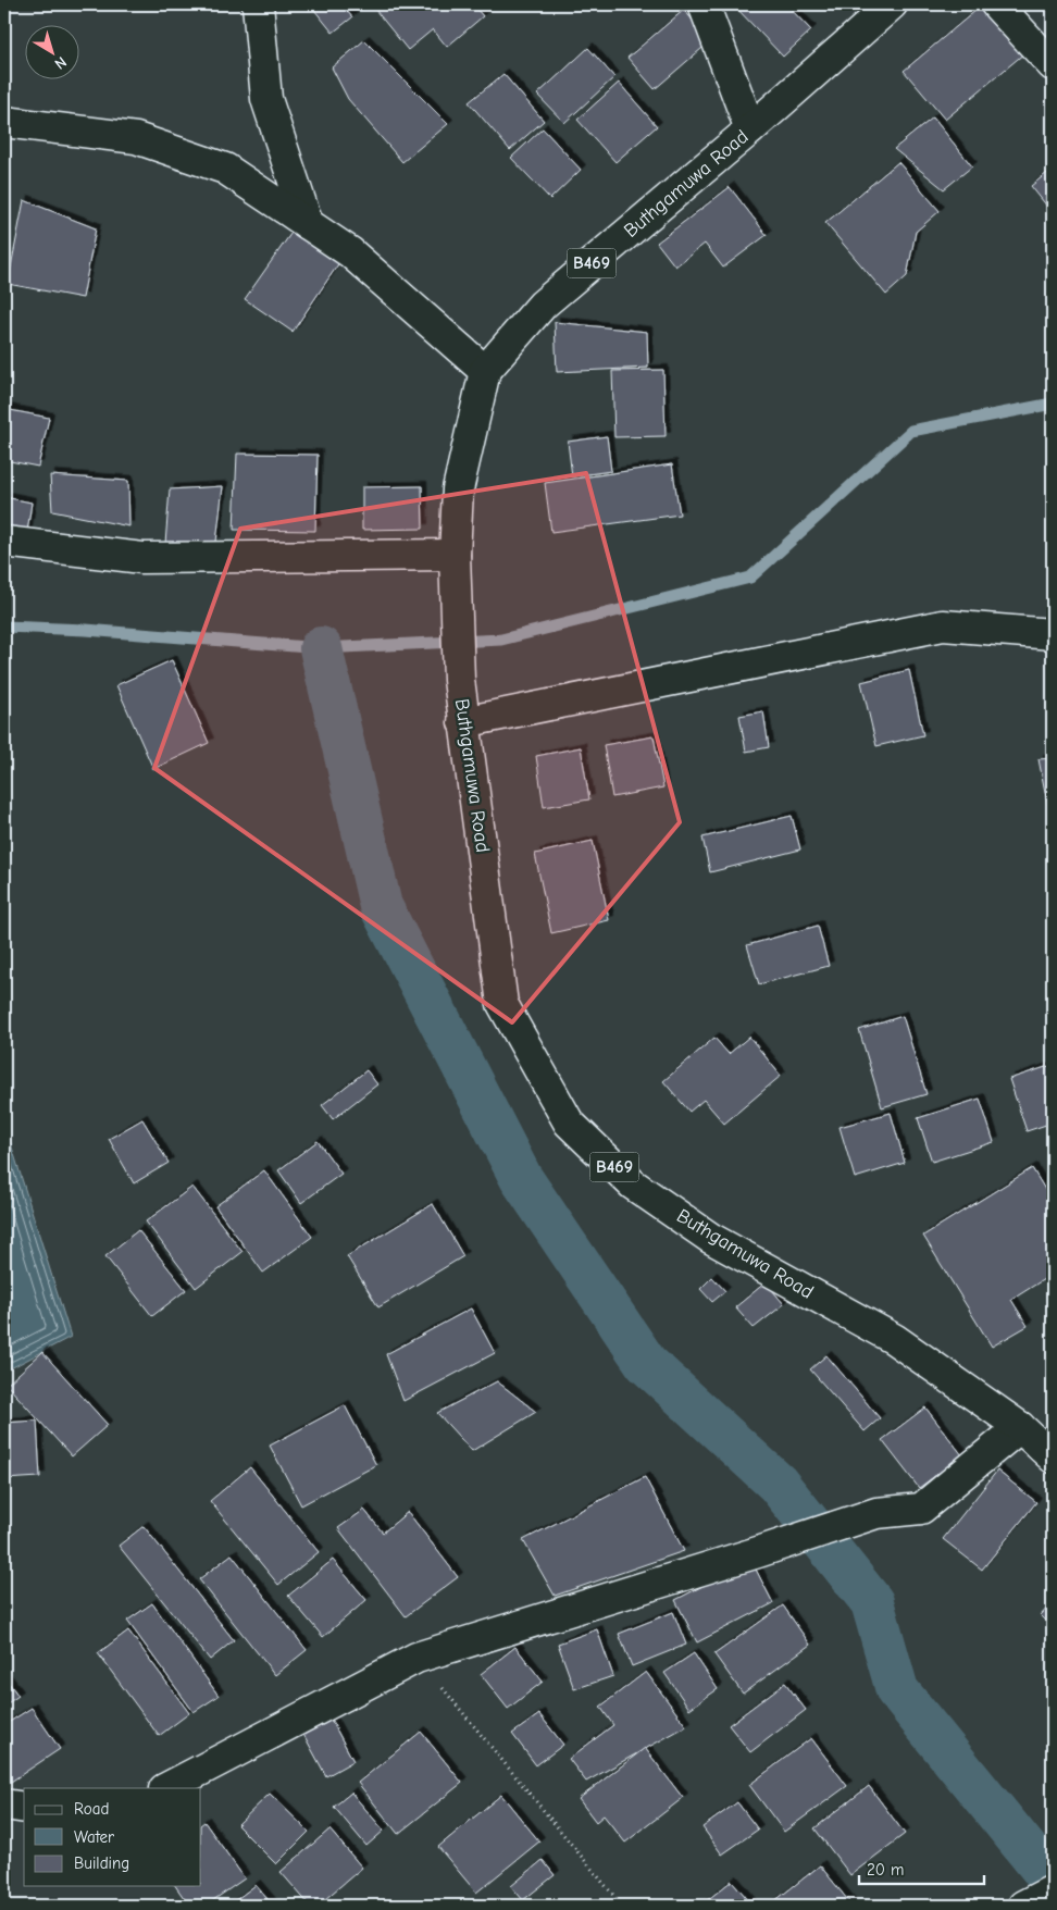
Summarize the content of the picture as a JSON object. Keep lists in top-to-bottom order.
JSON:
{
  "streets": {
    "street": ["Buthgamuwa Road", "B469"]
  },
  "legend": ["Road", "Water", "Building"],
  "scale_bar": "20 m",
  "north": "bottom right"
}
